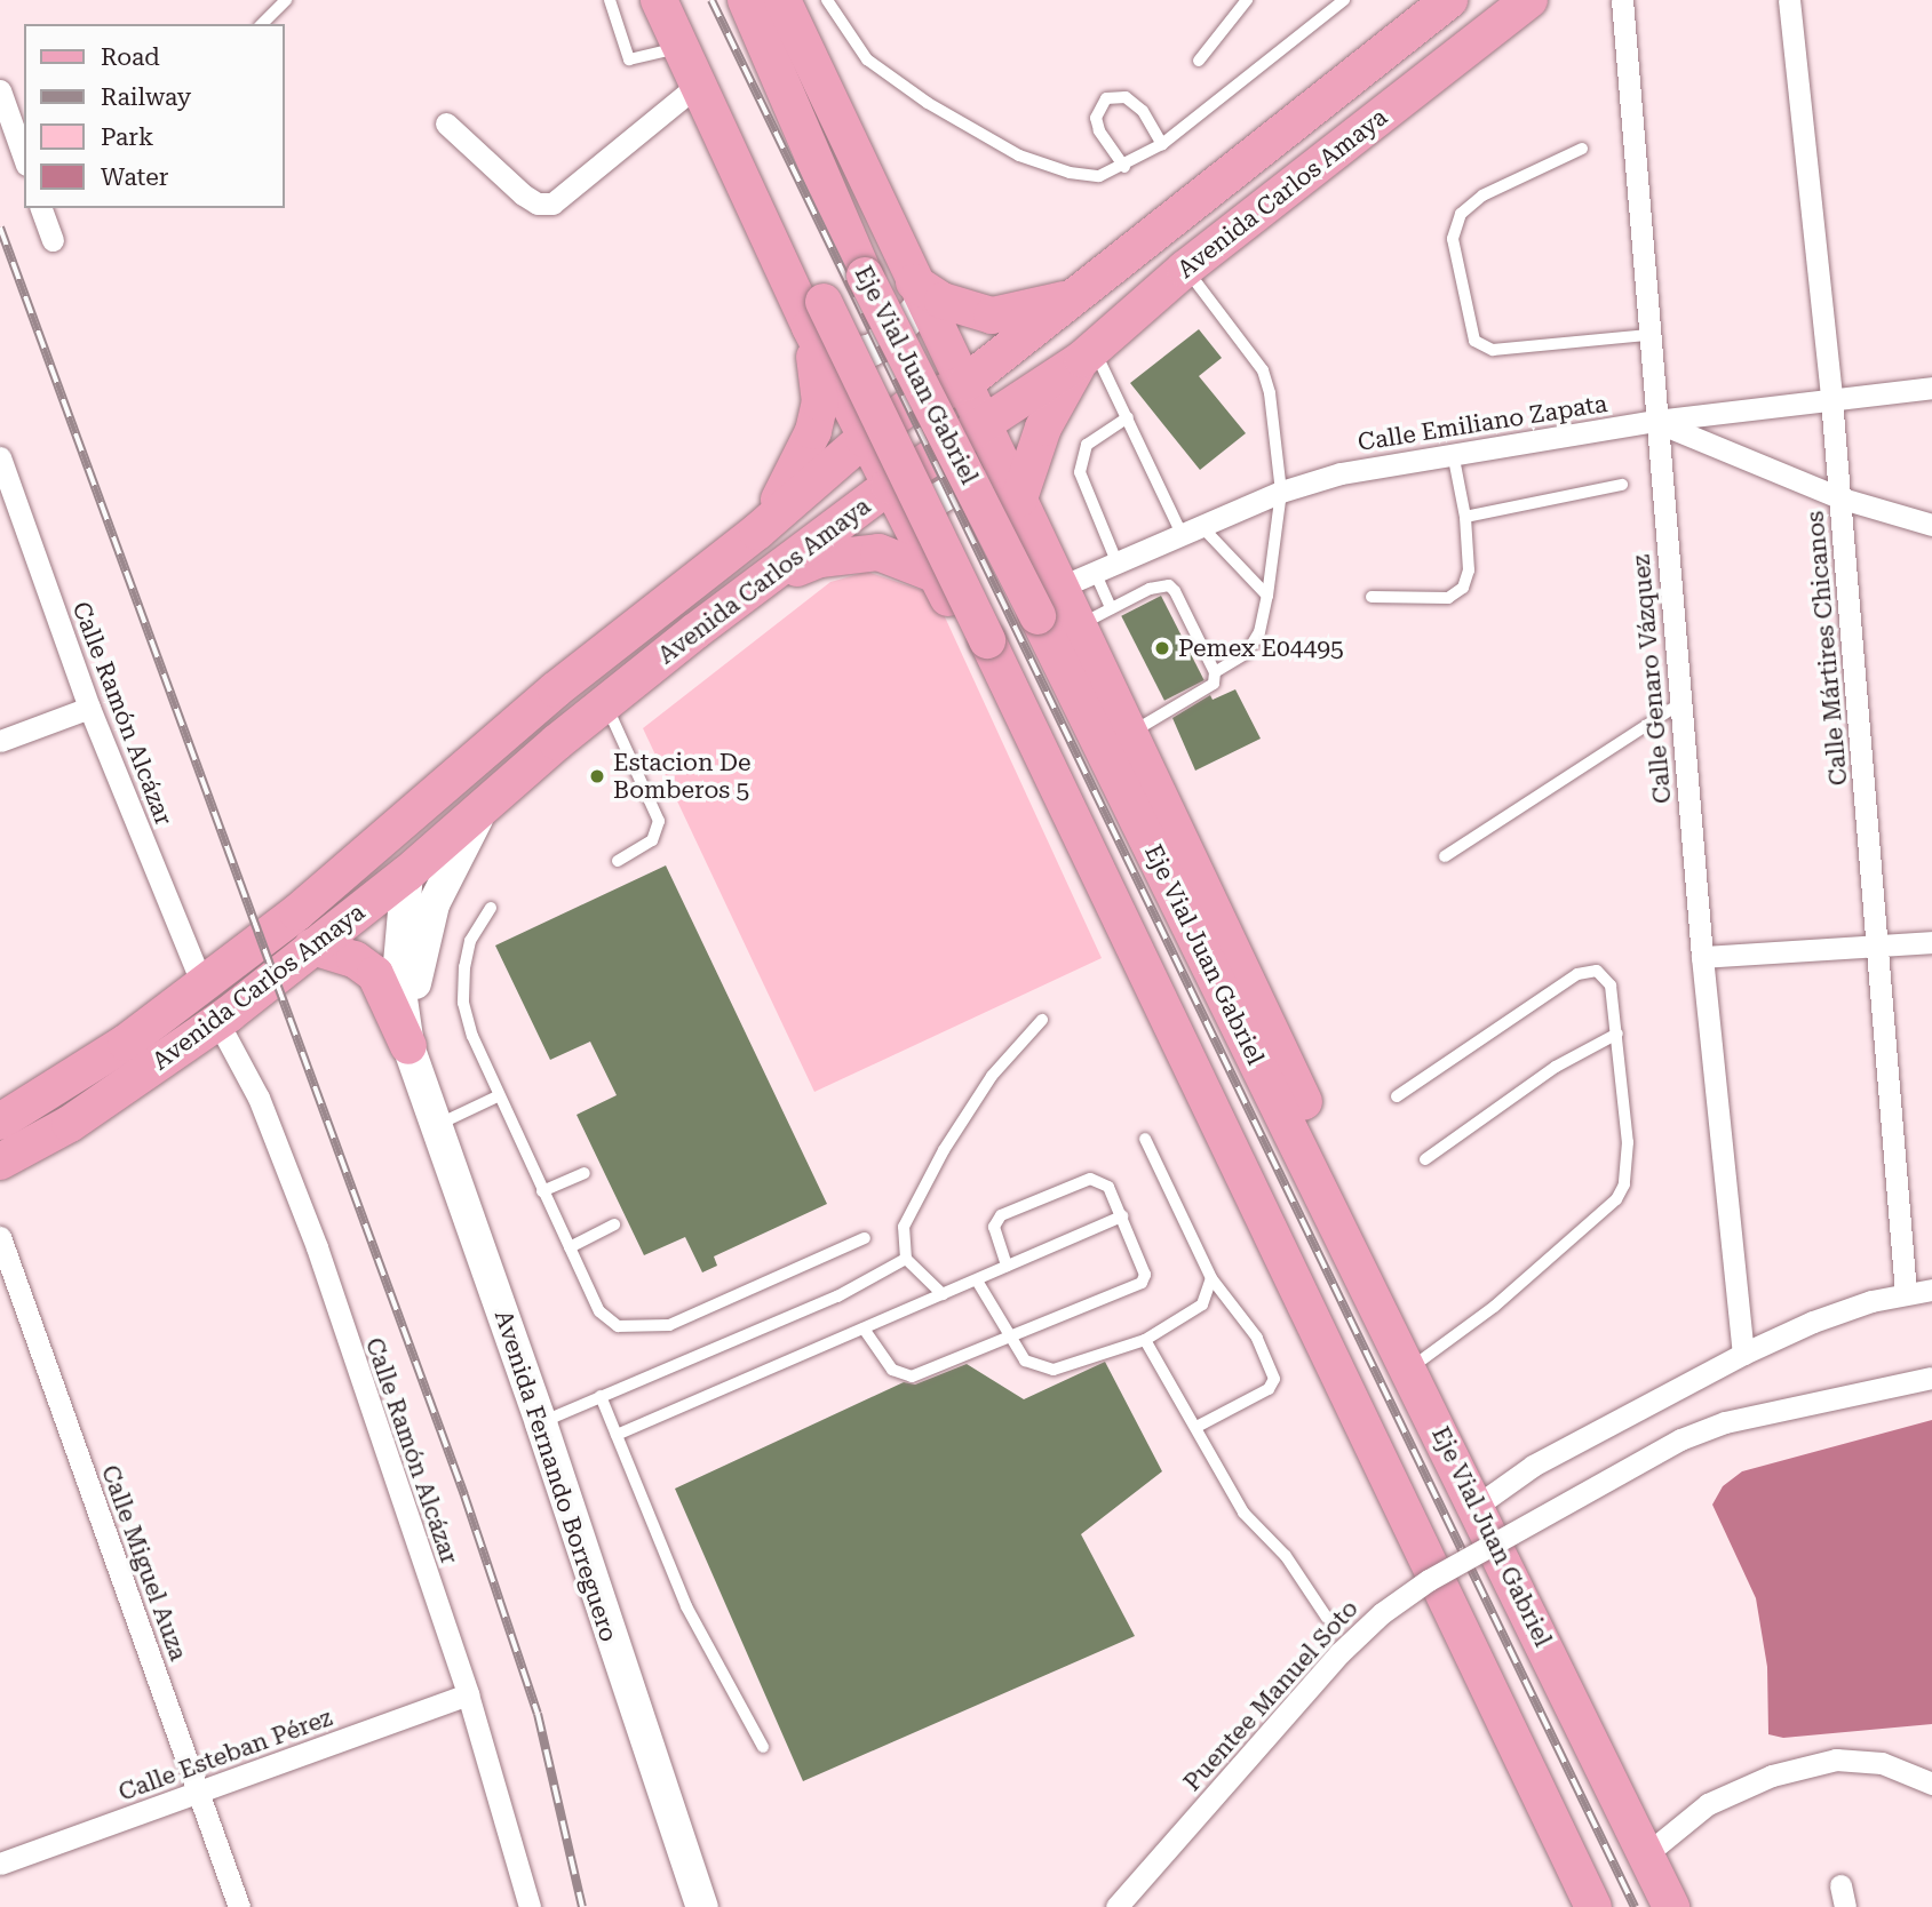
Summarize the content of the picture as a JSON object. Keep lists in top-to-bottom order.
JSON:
{
  "streets": {
    "main road": ["Avenida Carlos Amaya", "Eje Vial Juan Gabriel", "Avenida Fernando Borreguero"],
    "street": [
      "Calle Emiliano Zapata",
      "Calle Mártires Chicanos",
      "Calle Genaro Vázquez",
      "Calle Ramón Alcázar",
      "Calle Miguel Auza",
      "Puentee Manuel Soto",
      "Calle Esteban Pérez"
    ]
  },
  "crossings": [
    ["Avenida Carlos Amaya", "Calle Ramón Alcázar"],
    ["Avenida Carlos Amaya", "Avenida Fernando Borreguero"],
    ["Calle Emiliano Zapata", "Calle Mártires Chicanos"],
    ["Calle Emiliano Zapata", "Calle Genaro Vázquez"],
    ["Calle Ramón Alcázar", "Calle Esteban Pérez"],
    ["Calle Miguel Auza", "Calle Esteban Pérez"]
  ],
  "places": ["Pemex E04495", "Estacion De Bomberos 5"],
  "legend": [
    "Road",
    "Railway",
    "Park",
    "Water"
  ]
}
